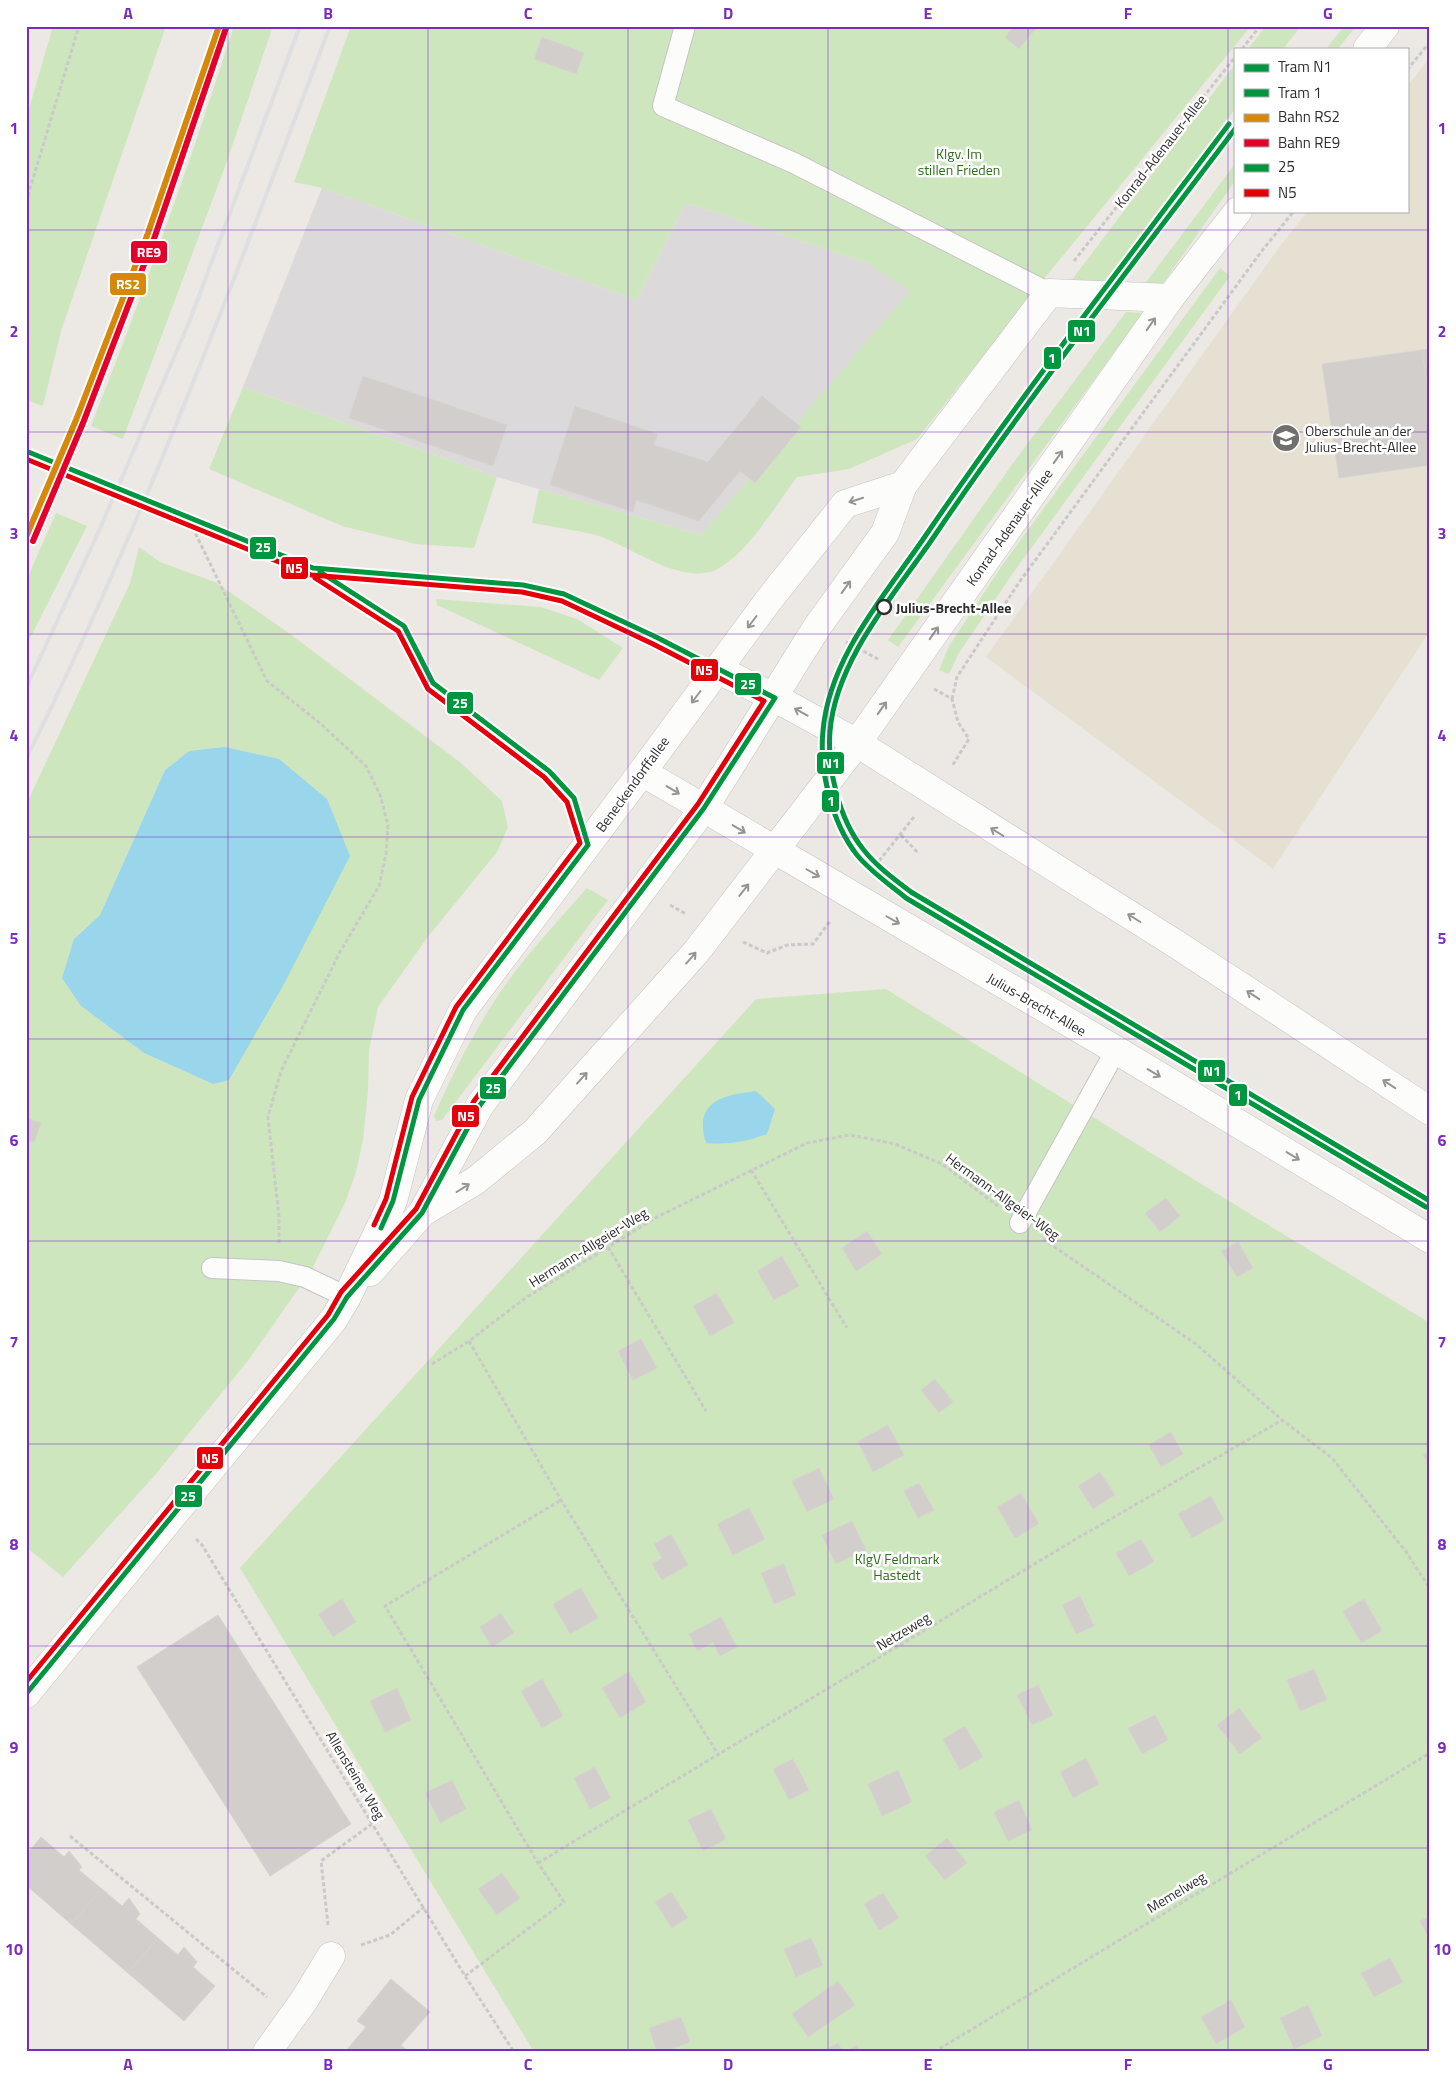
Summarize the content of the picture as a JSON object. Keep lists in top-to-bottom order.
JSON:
{
  "streets": {
    "main road": ["Konrad-Adenauer-Allee", "Beneckendorffallee", "Julius-Brecht-Allee"],
    "path": [
      "Hermann-Allgeier-Weg",
      "Netzeweg",
      "Allensteiner Weg",
      "Memelweg"
    ]
  },
  "crossings": [
    ["Konrad-Adenauer-Allee", "Beneckendorffallee"],
    ["Konrad-Adenauer-Allee", "Julius-Brecht-Allee"],
    ["Beneckendorffallee", "Julius-Brecht-Allee"],
    ["Beneckendorffallee", "Allensteiner Weg"],
    ["Hermann-Allgeier-Weg", "Netzeweg"]
  ],
  "parks": ["Klgv. Im stillen Frieden", "KlgV Feldmark Hastedt"],
  "places": {
    "school or university": ["Oberschule an der Julius-Brecht-Allee"],
    "other": ["Julius-Brecht-Allee"]
  },
  "lines": [
    "rail line RS2",
    "rail line RE9",
    "tram line 1",
    "tram line N1",
    "transit line 25",
    "transit line N5"
  ],
  "legend": [
    "Tram N1",
    "Tram 1",
    "Bahn RS2",
    "Bahn RE9",
    "25",
    "N5"
  ],
  "grid": {
    "columns": [
      "A",
      "B",
      "C",
      "D",
      "E",
      "F",
      "G"
    ],
    "rows": [
      "1",
      "2",
      "3",
      "4",
      "5",
      "6",
      "7",
      "8",
      "9",
      "10"
    ]
  }
}
